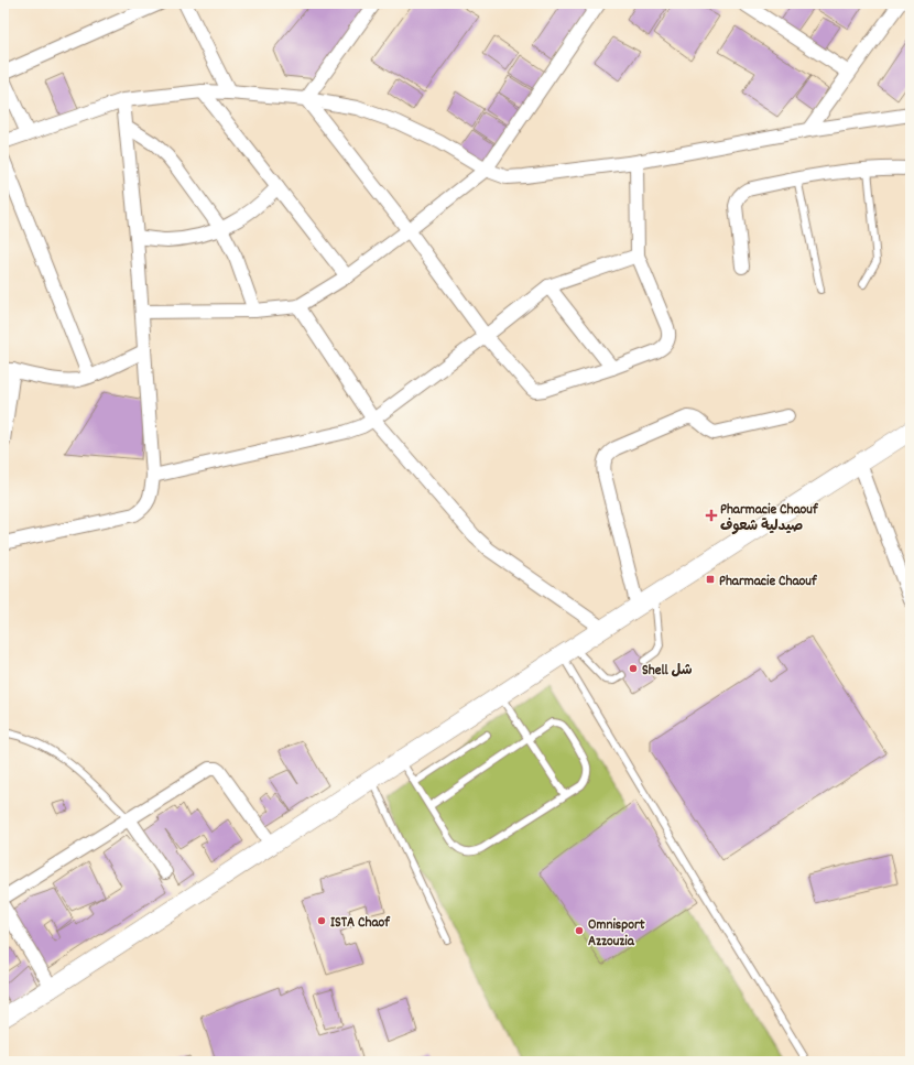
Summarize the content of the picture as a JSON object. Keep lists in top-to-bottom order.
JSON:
{
  "places": {
    "health": ["Pharmacie Chaouf صيدلية شعوف"],
    "transit": ["Pharmacie Chaouf"],
    "other": ["Shell شل", "ISTA Chaof", "Omnisport Azzouzia"]
  }
}
